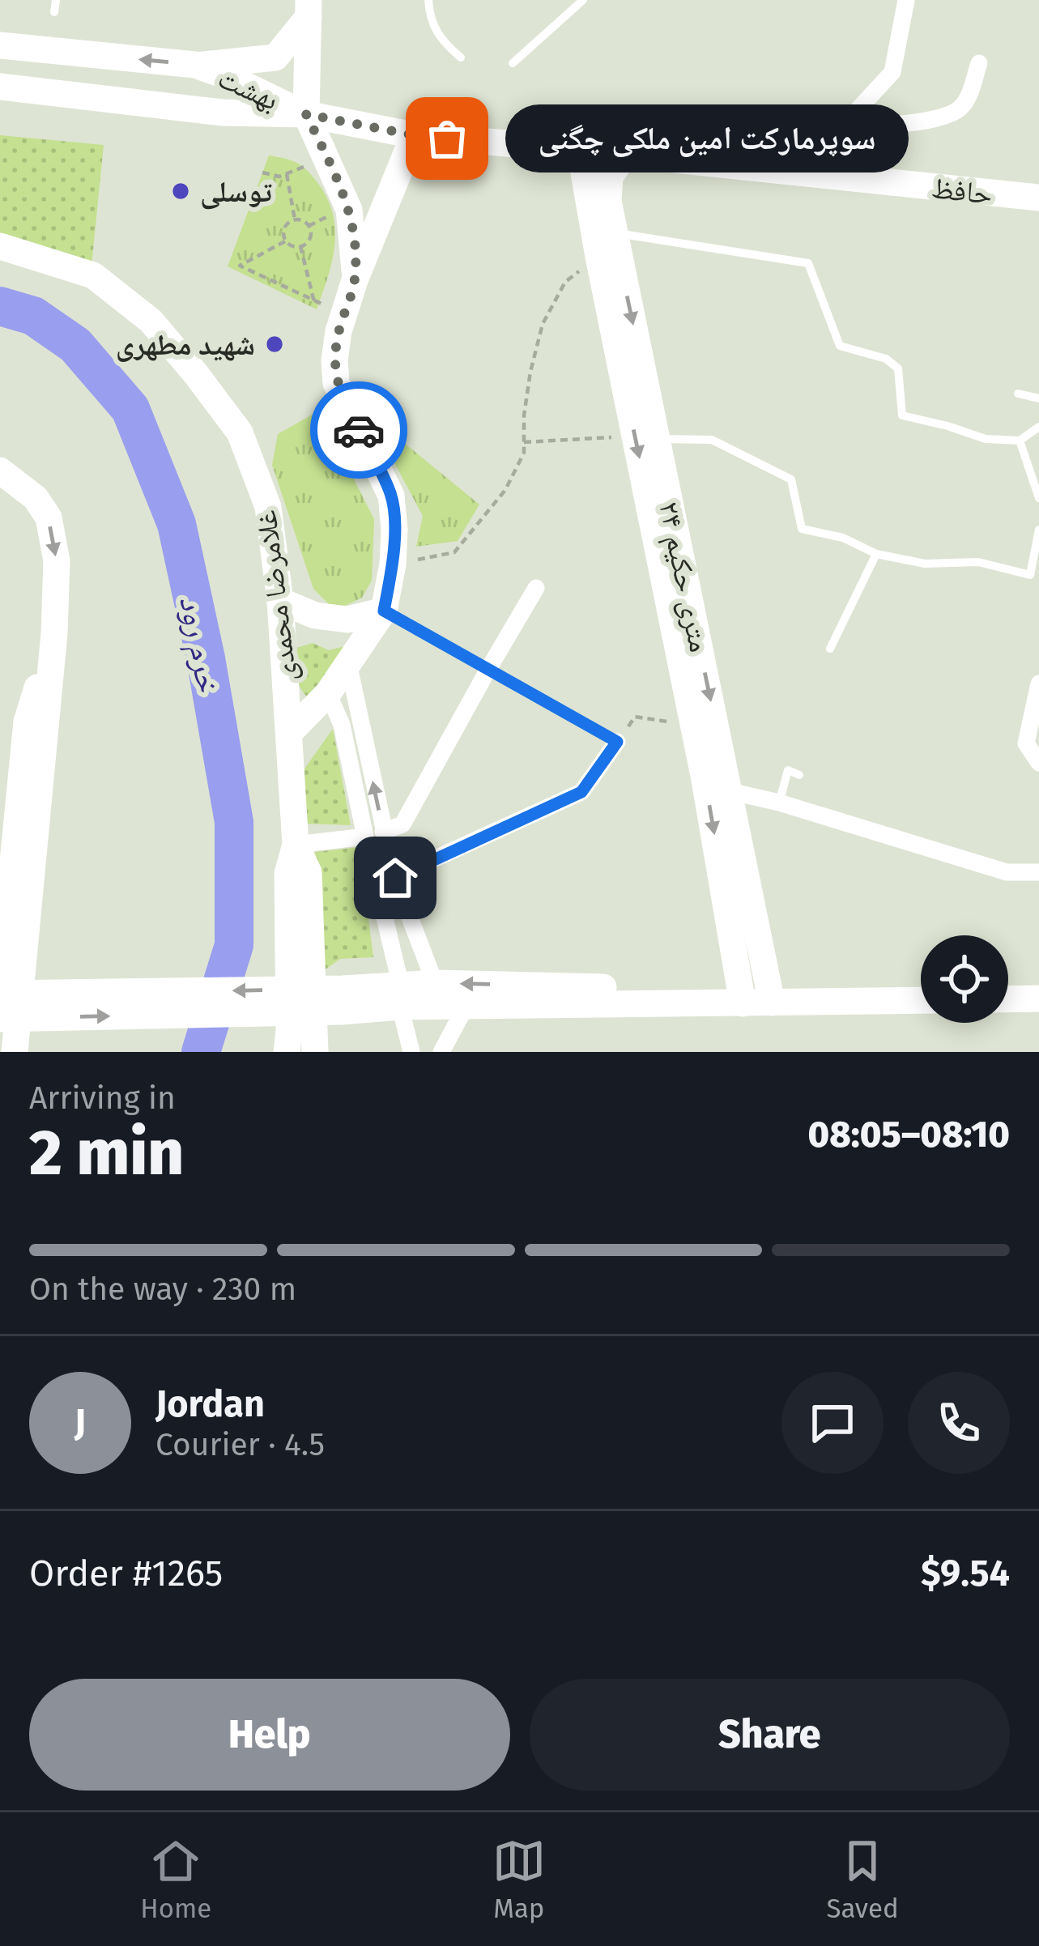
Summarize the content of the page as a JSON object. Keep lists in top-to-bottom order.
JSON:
{
  "streets": {
    "main road": [
      "بهشت",
      "حافظ",
      "۲۴ متری حکیم",
      "غلامرضا محمدی"
    ]
  },
  "crossings": [
    ["بهشت", "حافظ"],
    ["حافظ", "۲۴ متری حکیم"]
  ],
  "water": ["خرم رود"],
  "places": ["سوپرمارکت امین ملکی چگنی", "توسلی", "شهید مطهری"],
  "page": {
    "bubble": "سوپرمارکت امین ملکی چگنی",
    "heading": ["2 min", "Arriving in", "08:05–08:10"],
    "panel": [
      "Jordan",
      "Courier · 4.5",
      "Order #1265",
      "$9.54"
    ],
    "bar": "On the way · 230 m",
    "round": "J",
    "buttons": ["Help", "Share"],
    "tabs": ["Home", "Map", "Saved"]
  }
}
